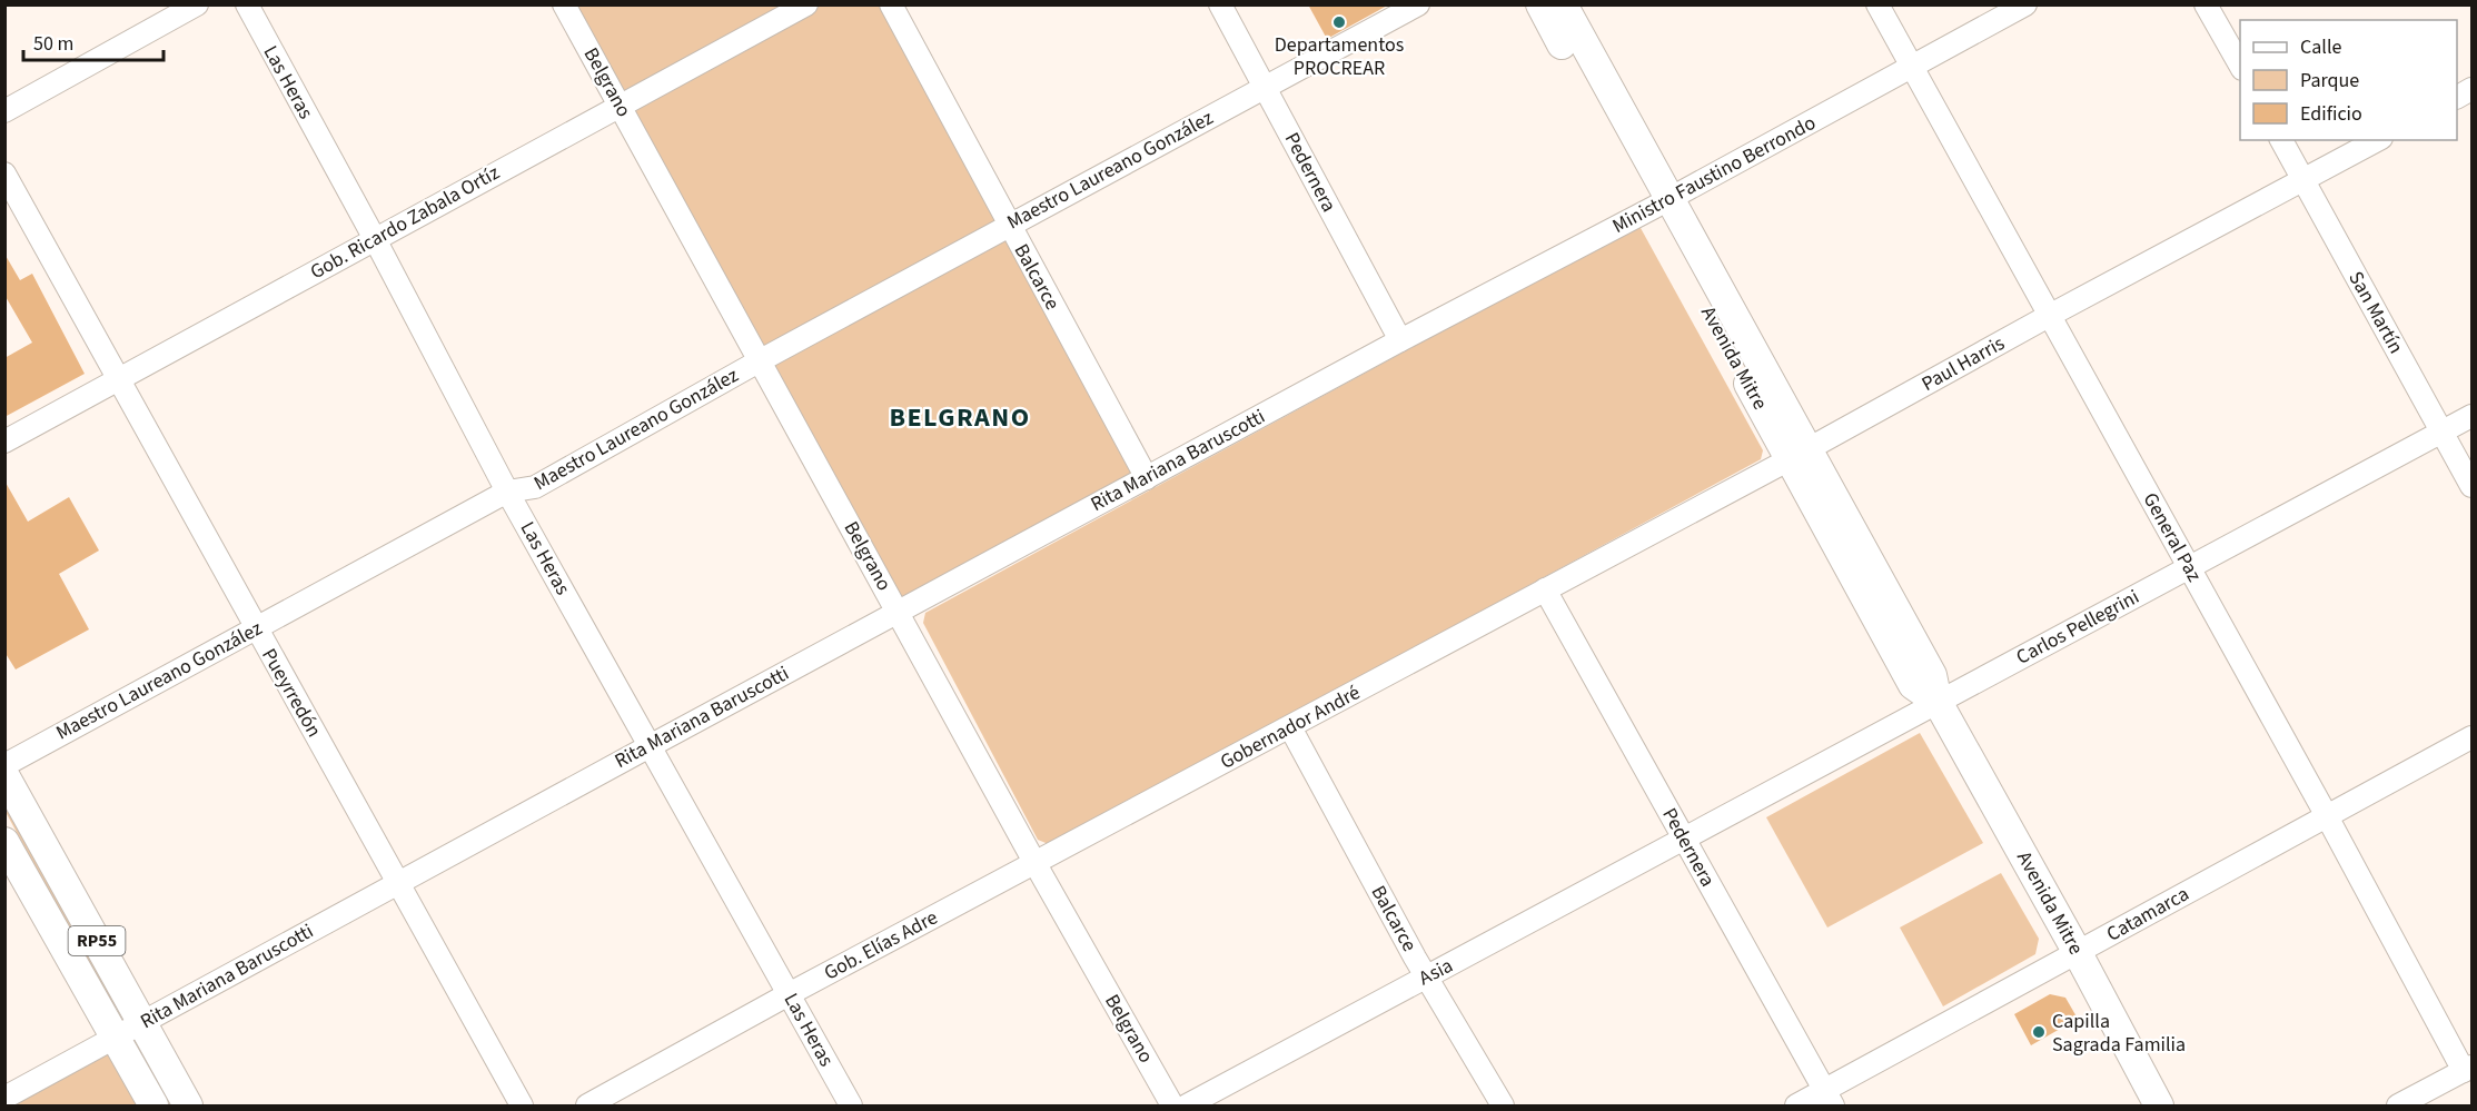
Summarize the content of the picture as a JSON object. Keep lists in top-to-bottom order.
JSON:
{
  "streets": {
    "main road": ["Avenida Mitre", "RP55"],
    "street": [
      "Las Heras",
      "Belgrano",
      "Maestro Laureano González",
      "Pedernera",
      "Ministro Faustino Berrondo",
      "Gob. Ricardo Zabala Ortíz",
      "Balcarce",
      "San Martín",
      "Paul Harris",
      "Rita Mariana Baruscotti",
      "General Paz",
      "Carlos Pellegrini",
      "Pueyrredón",
      "Gobernador André",
      "Catamarca",
      "Gob. Elías Adre",
      "Asia"
    ]
  },
  "crossings": [
    ["Las Heras", "Maestro Laureano González"],
    ["Las Heras", "Gob. Ricardo Zabala Ortíz"],
    ["Las Heras", "Rita Mariana Baruscotti"],
    ["Las Heras", "Gob. Elías Adre"],
    ["Belgrano", "Maestro Laureano González"],
    ["Belgrano", "Gob. Ricardo Zabala Ortíz"],
    ["Belgrano", "Rita Mariana Baruscotti"],
    ["Belgrano", "Gobernador André"],
    ["Belgrano", "Gob. Elías Adre"],
    ["Maestro Laureano González", "Pedernera"],
    ["Maestro Laureano González", "Balcarce"],
    ["Maestro Laureano González", "Pueyrredón"],
    ["Pedernera", "Ministro Faustino Berrondo"],
    ["Pedernera", "Paul Harris"],
    ["Pedernera", "Rita Mariana Baruscotti"],
    ["Pedernera", "Carlos Pellegrini"],
    ["Pedernera", "Gobernador André"],
    ["Pedernera", "Catamarca"],
    ["Pedernera", "Asia"],
    ["Ministro Faustino Berrondo", "Avenida Mitre"],
    ["Ministro Faustino Berrondo", "Rita Mariana Baruscotti"],
    ["Ministro Faustino Berrondo", "General Paz"],
    ["Gob. Ricardo Zabala Ortíz", "Pueyrredón"],
    ["Balcarce", "Rita Mariana Baruscotti"],
    ["Balcarce", "Gobernador André"],
    ["Balcarce", "Asia"],
    ["San Martín", "Paul Harris"],
    ["San Martín", "Carlos Pellegrini"],
    ["Avenida Mitre", "Paul Harris"],
    ["Avenida Mitre", "Carlos Pellegrini"],
    ["Avenida Mitre", "Catamarca"],
    ["Paul Harris", "General Paz"],
    ["Paul Harris", "Gobernador André"],
    ["Rita Mariana Baruscotti", "Pueyrredón"],
    ["Rita Mariana Baruscotti", "RP55"],
    ["General Paz", "Carlos Pellegrini"],
    ["General Paz", "Catamarca"],
    ["Carlos Pellegrini", "Asia"],
    ["Gobernador André", "Gob. Elías Adre"]
  ],
  "districts": ["BELGRANO"],
  "places": ["Departamentos PROCREAR", "Capilla Sagrada Familia"],
  "legend": ["Calle", "Parque", "Edificio"],
  "scale_bar": "50 m"
}
